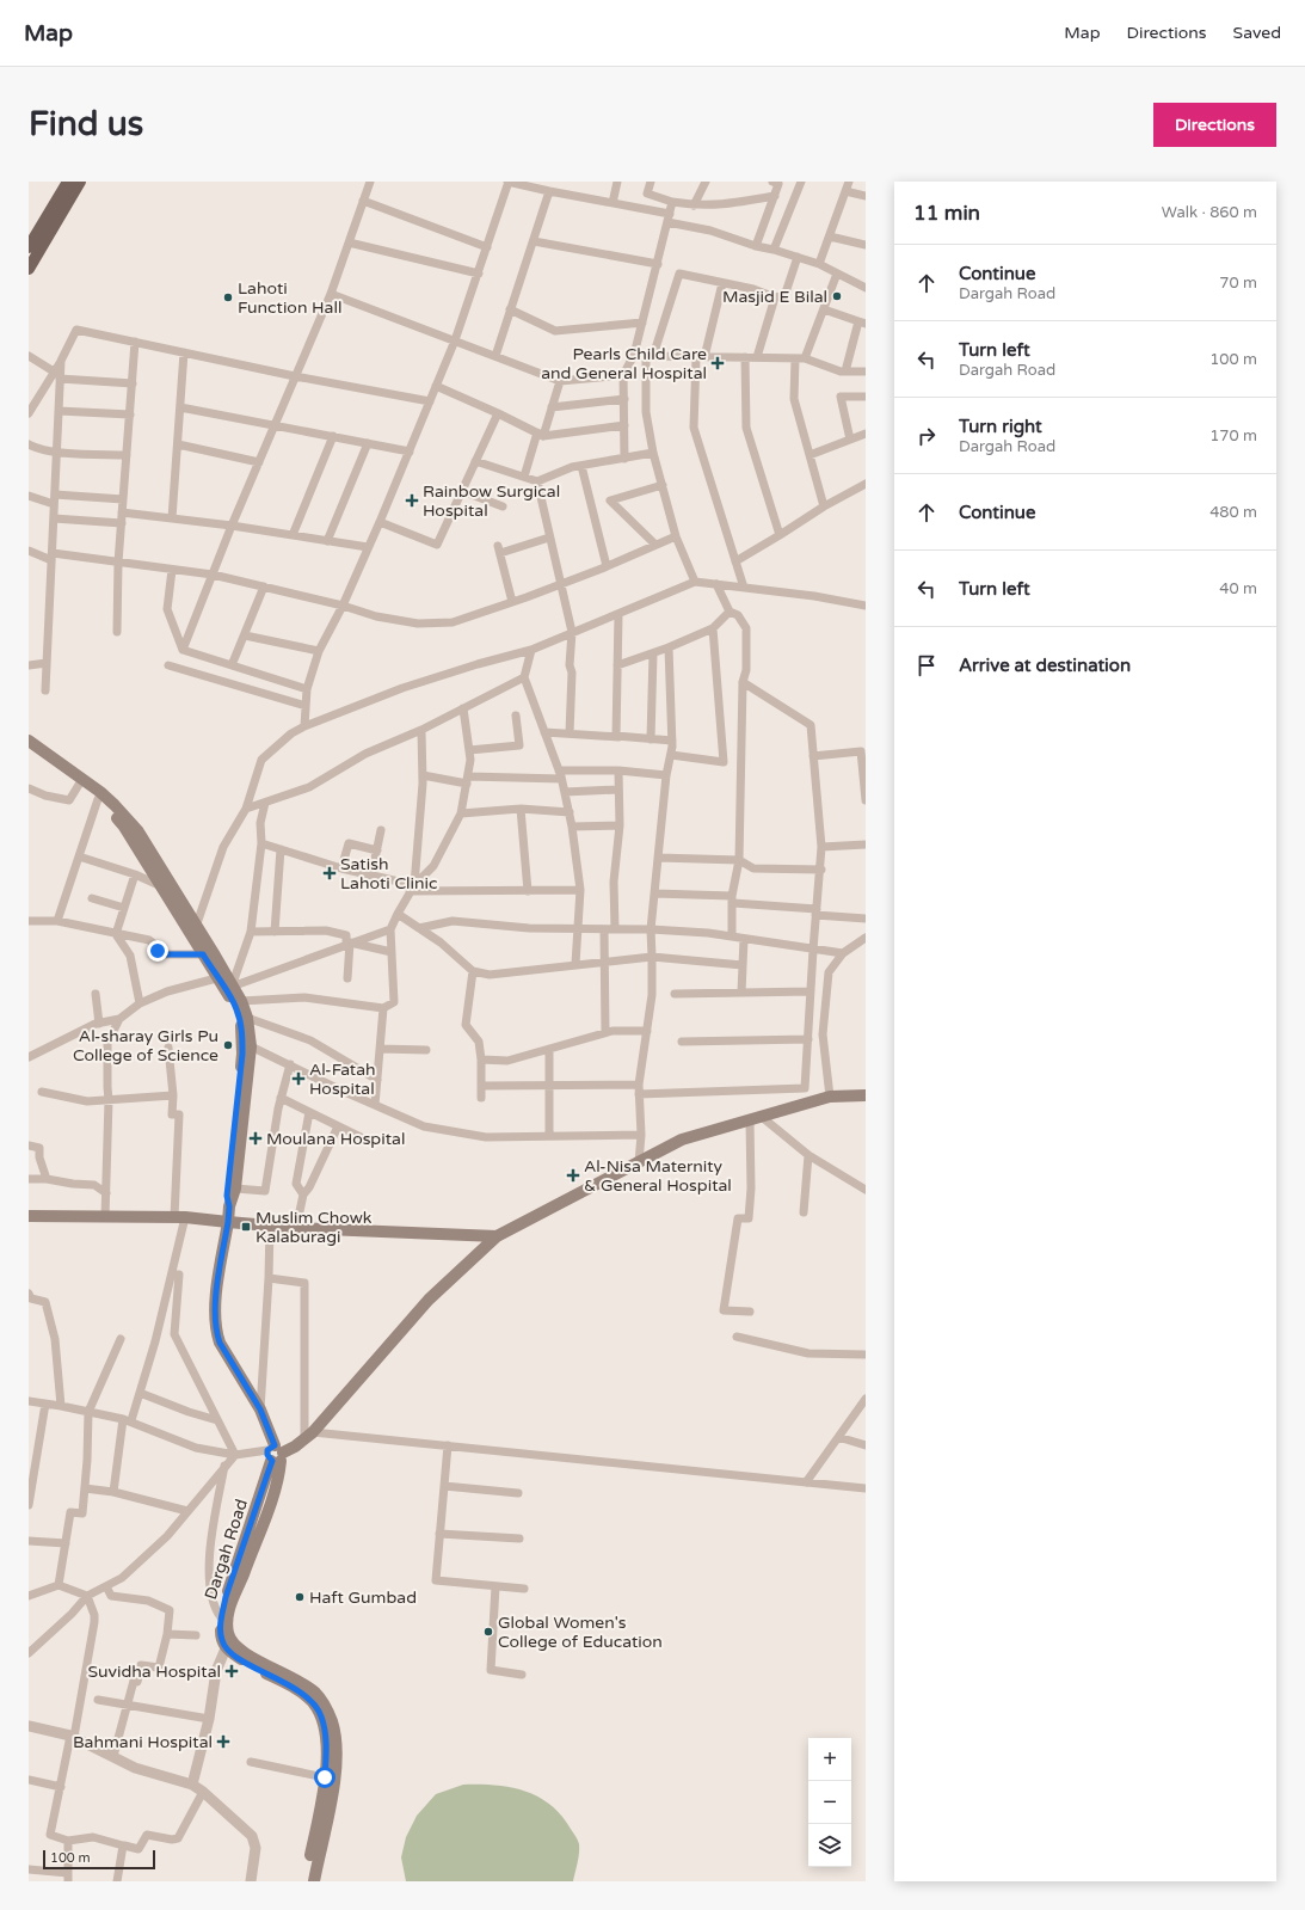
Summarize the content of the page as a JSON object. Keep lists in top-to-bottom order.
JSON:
{
  "streets": {
    "main road": ["Dargah Road"]
  },
  "places": {
    "other": [
      "Masjid E Bilal",
      "Lahoti Function Hall",
      "Al-sharay Girls Pu College of Science",
      "Haft Gumbad",
      "Global Women's College of Education"
    ],
    "health": [
      "Pearls Child Care and General Hospital",
      "Rainbow Surgical Hospital",
      "Satish Lahoti Clinic",
      "Al-Fatah Hospital",
      "Moulana Hospital",
      "Al-Nisa Maternity & General Hospital",
      "Suvidha Hospital",
      "Bahmani Hospital"
    ],
    "transit": ["Muslim Chowk Kalaburagi"]
  },
  "scale_bar": "100 m",
  "page": {
    "header": "Map",
    "nav": ["Map", "Directions", "Saved"],
    "buttons": "Directions",
    "title": "Find us",
    "heading": ["11 min", "Walk · 860 m"],
    "list": [
      ["Continue", "Dargah Road", "70 m"],
      ["Turn left", "Dargah Road", "100 m"],
      ["Turn right", "Dargah Road", "170 m"],
      ["Continue", "480 m"],
      ["Turn left", "40 m"],
      "Arrive at destination"
    ],
    "map_buttons": ["+", "−"],
    "scale": "100 m"
  }
}
